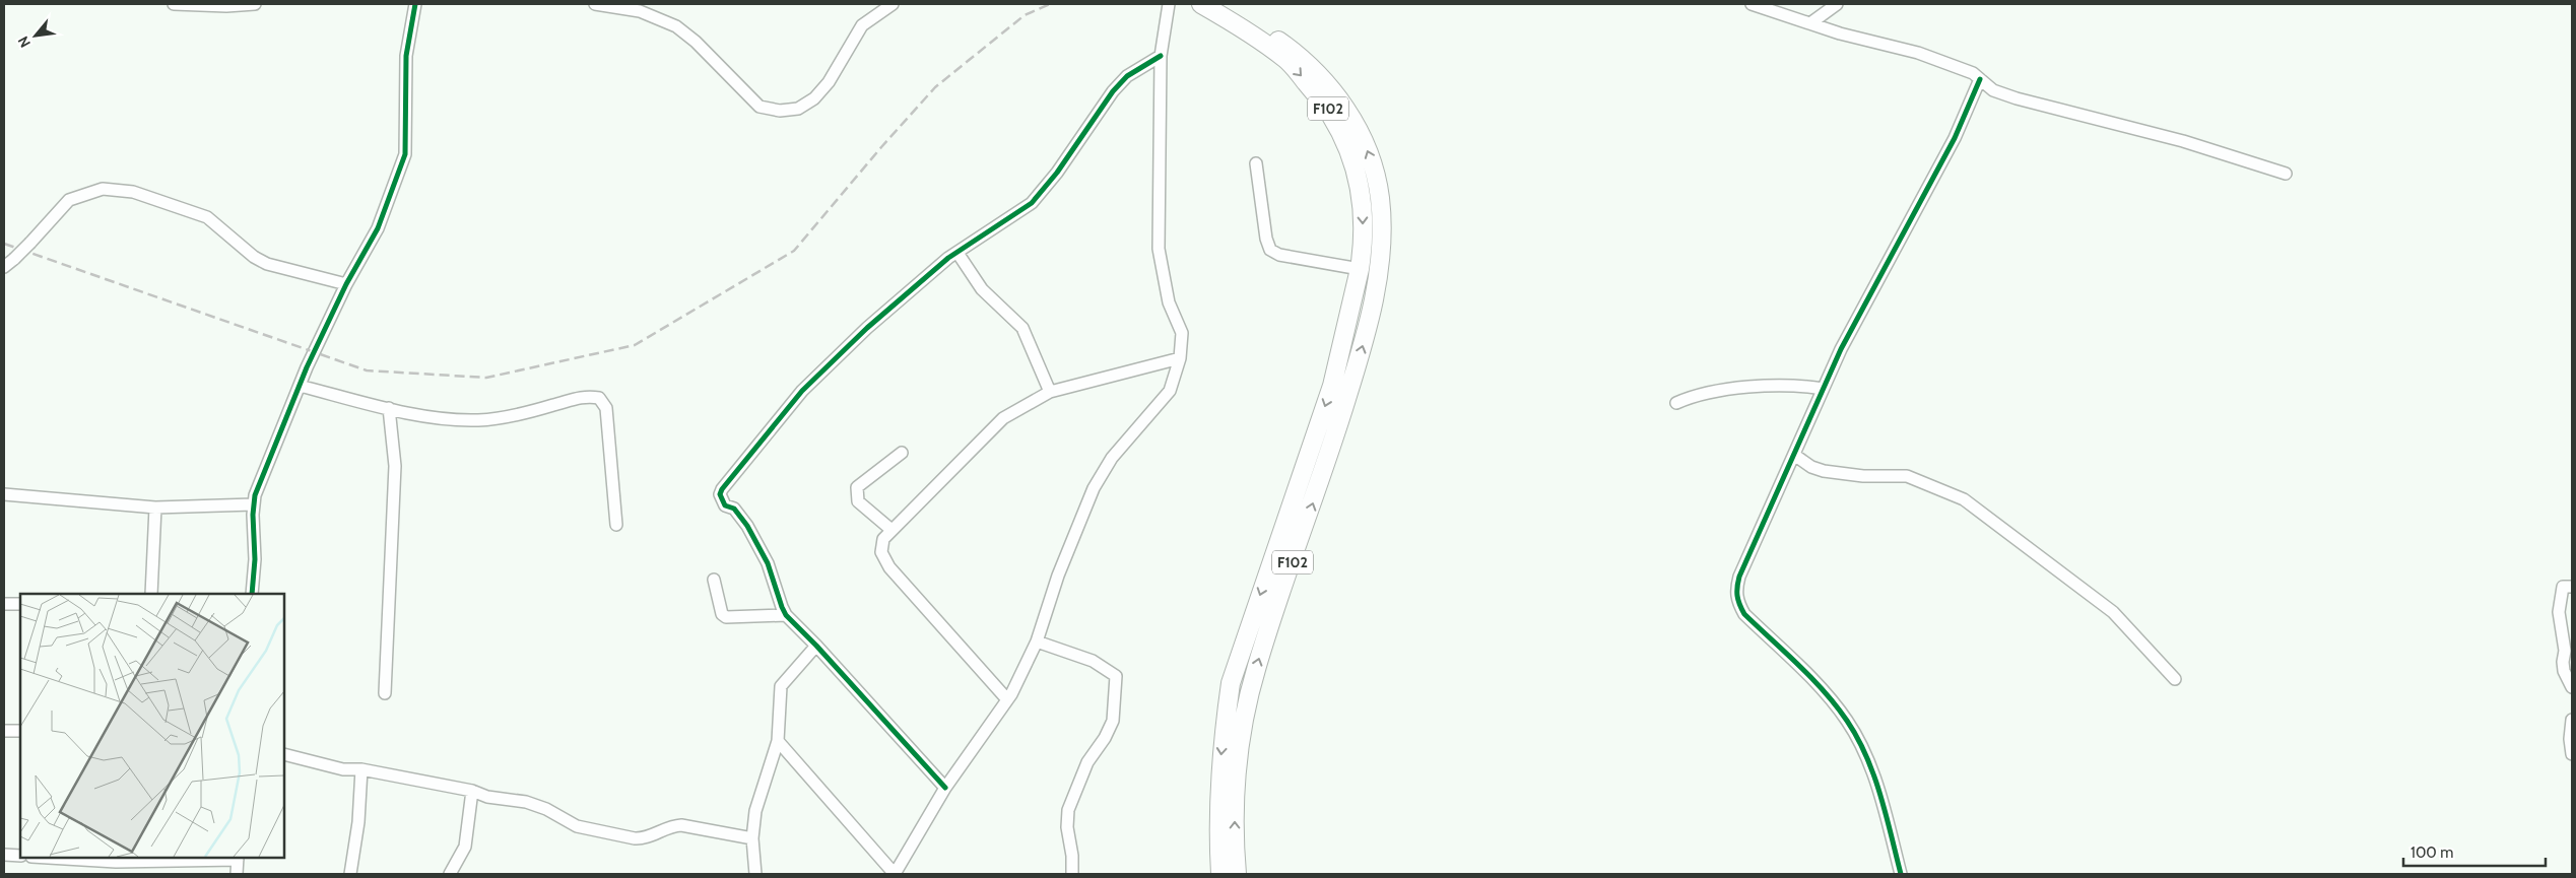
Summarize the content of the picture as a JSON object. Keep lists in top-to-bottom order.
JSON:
{
  "streets": {
    "main road": ["F102"]
  },
  "scale_bar": "100 m",
  "north": "bottom left"
}
